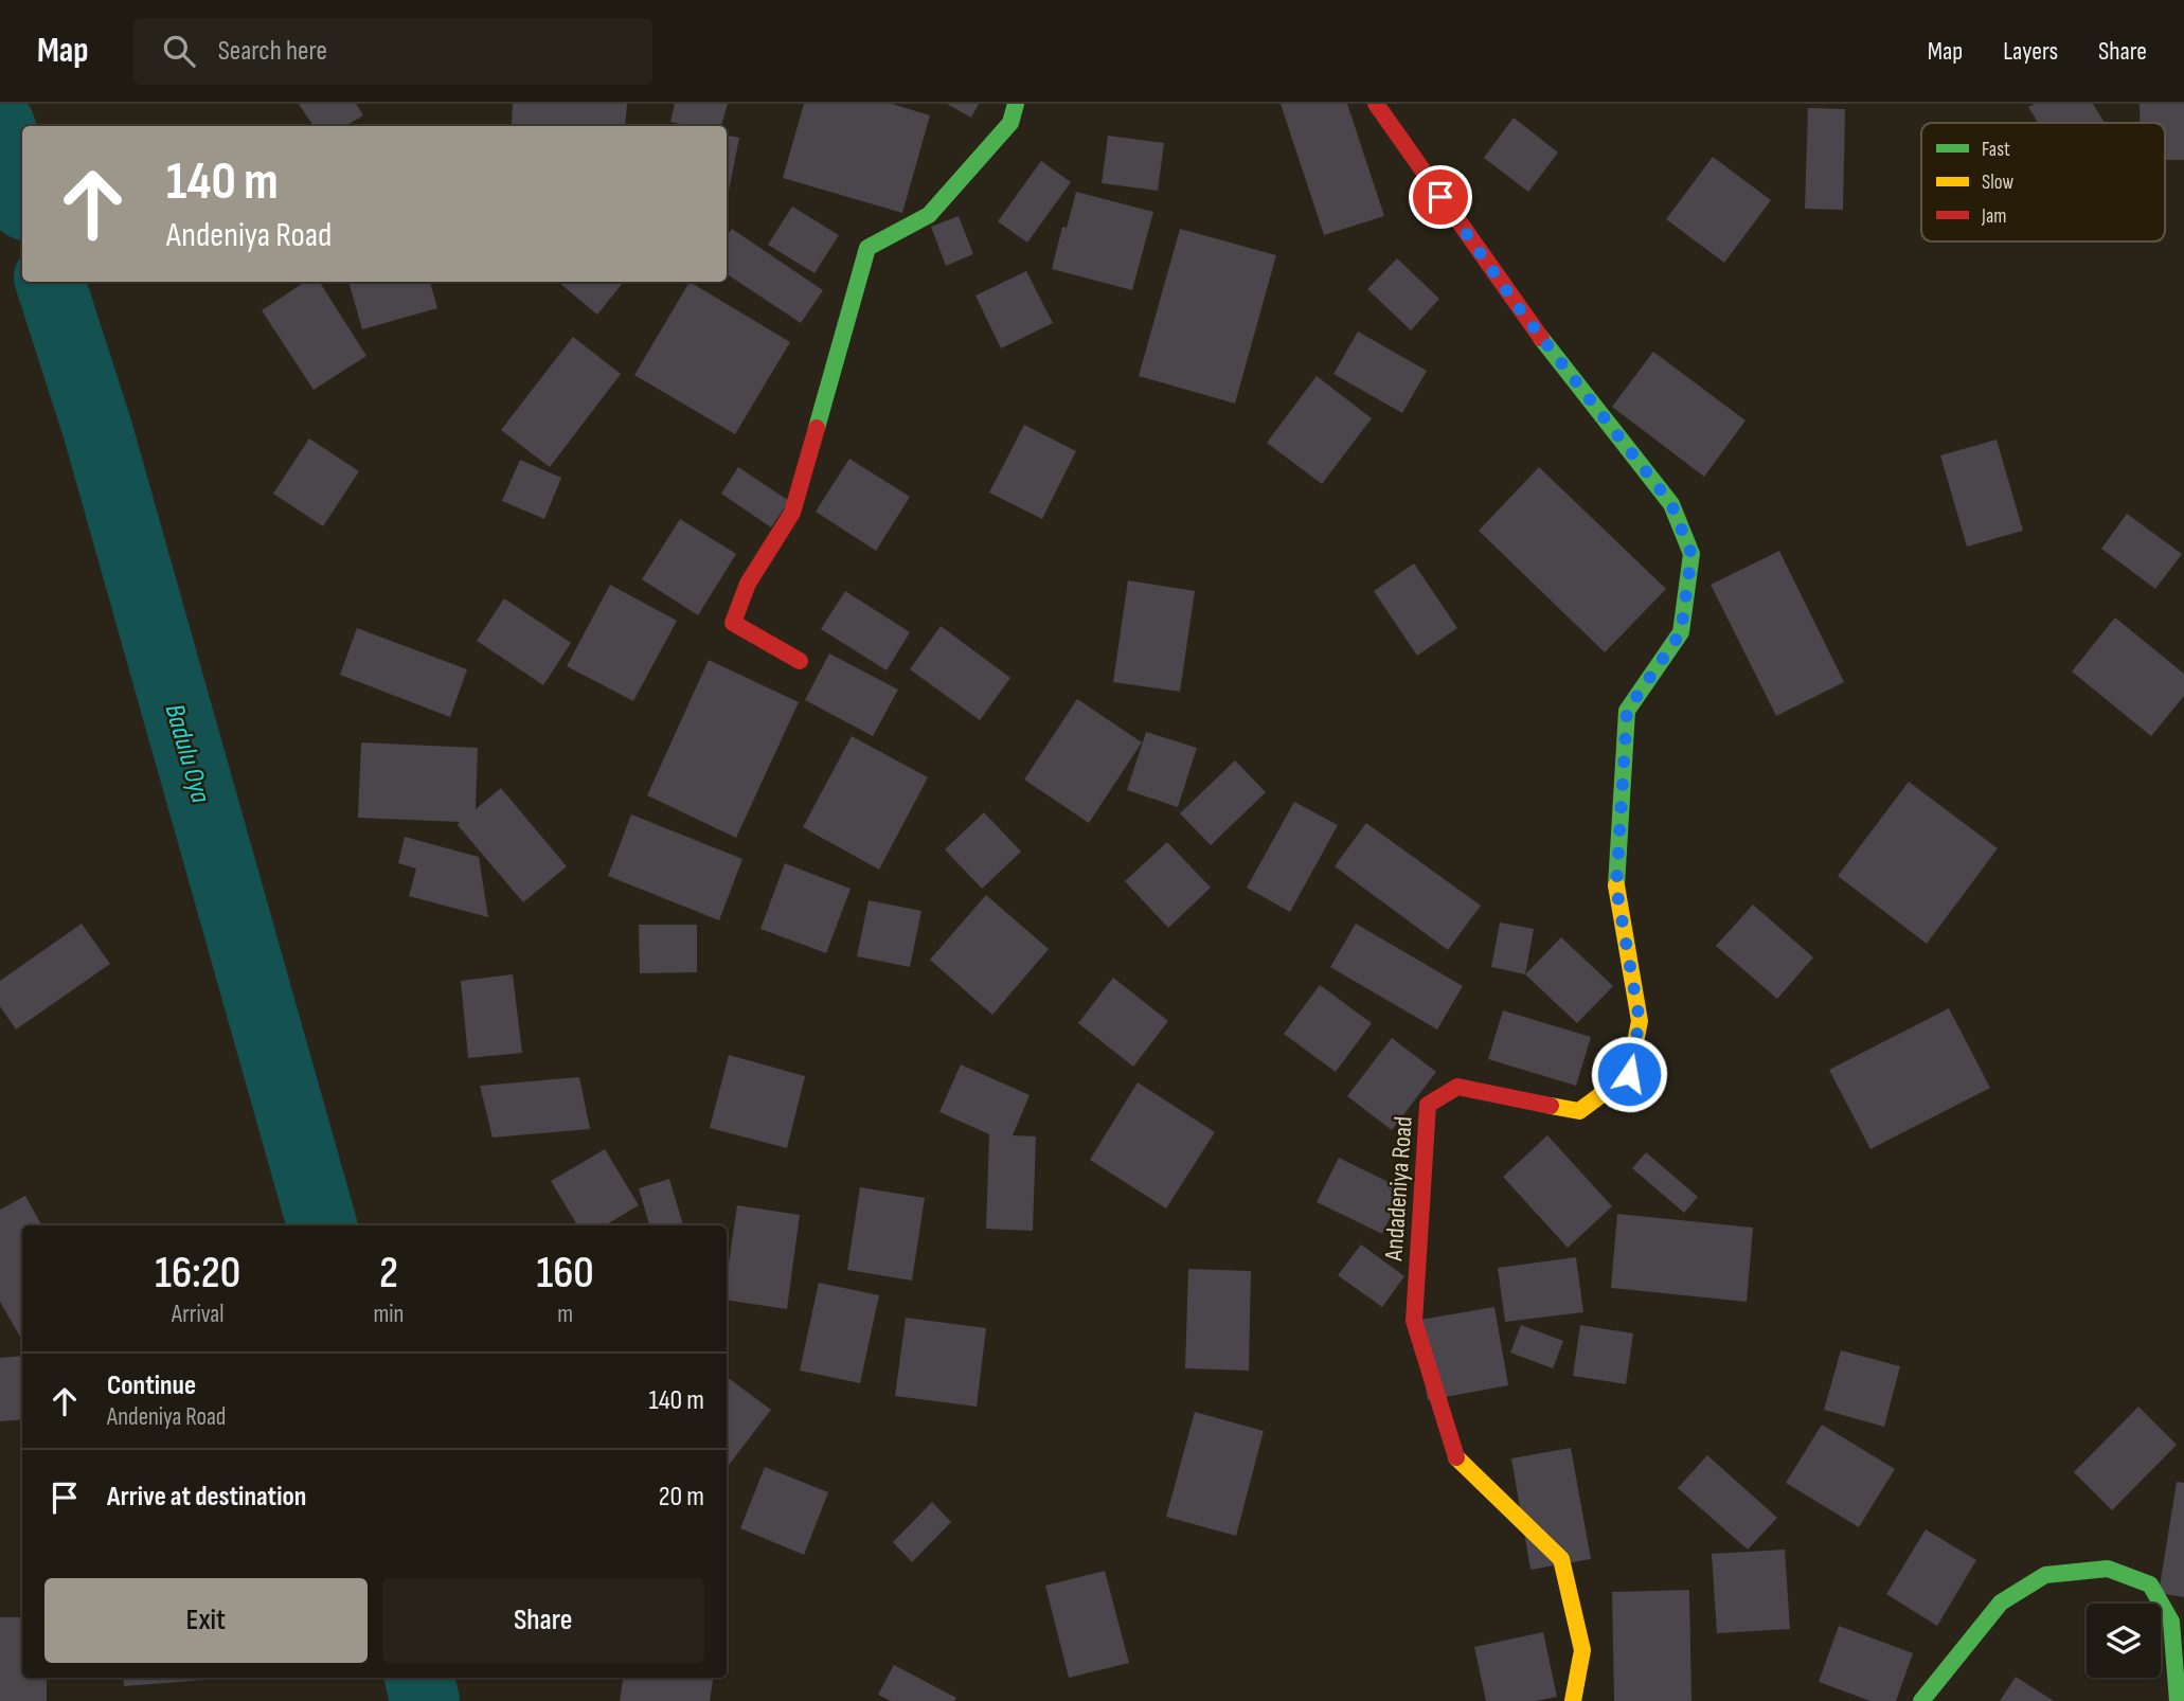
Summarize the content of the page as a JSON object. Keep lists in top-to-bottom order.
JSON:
{
  "streets": {
    "street": ["Andadeniya Road"]
  },
  "water": ["Badulu Oya"],
  "legend": ["Fast", "Slow", "Jam"],
  "page": {
    "header": "Map",
    "search": "Search here",
    "nav": ["Map", "Layers", "Share"],
    "turn": ["140 m", "Andeniya Road"],
    "eta": [
      "16:20",
      "Arrival",
      "2",
      "min",
      "160",
      "m"
    ],
    "list": [
      {
        "name": "Continue",
        "note": "Andeniya Road",
        "value": "140 m"
      },
      {
        "name": "Arrive at destination",
        "value": "20 m"
      }
    ],
    "buttons": ["Exit", "Share"]
  }
}
